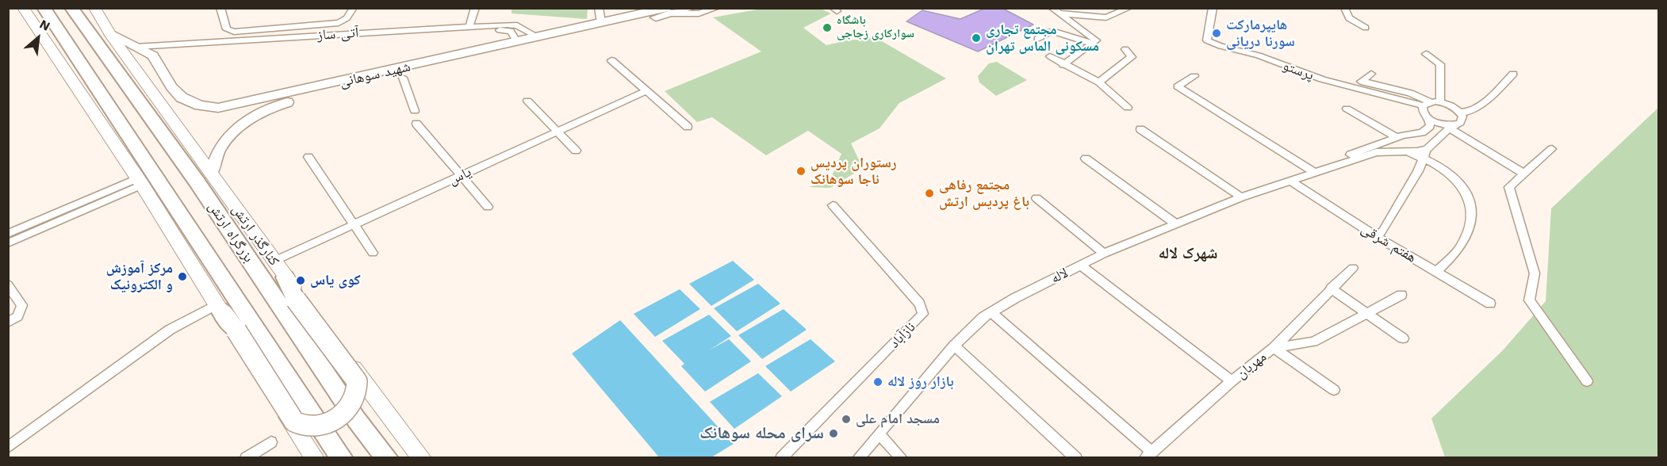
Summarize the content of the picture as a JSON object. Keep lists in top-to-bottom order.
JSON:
{
  "streets": {
    "highway": ["بزرگراه ارتش"],
    "main road": ["شهید سوهانی", "کنارگذر ارتش"],
    "street": [
      "آتی ساز",
      "پرستو",
      "یاس",
      "هفتم شرقی",
      "لاله",
      "نازآباد",
      "مهربان"
    ]
  },
  "crossings": [
    ["آتی ساز", "شهید سوهانی"],
    ["شهید سوهانی", "کنارگذر ارتش"],
    ["یاس", "کنارگذر ارتش"],
    ["هفتم شرقی", "لاله"]
  ],
  "districts": ["شهرک لاله"],
  "places": [
    "باشگاه سواركاری زجاجی",
    "هایپرمارکت سورنا دریانی",
    "مجتمع تجاری مسکونی الماس تهران",
    "رستوران پردیس ناجا سوهانک",
    "مجتمع رفاهی باغ پردیس ارتش",
    "مرکز آموزش و الکترونیک",
    "کوی یاس",
    "بازار روز لاله",
    "مسجد امام علی",
    "سرای محله سوهانک"
  ],
  "north": "top right"
}
